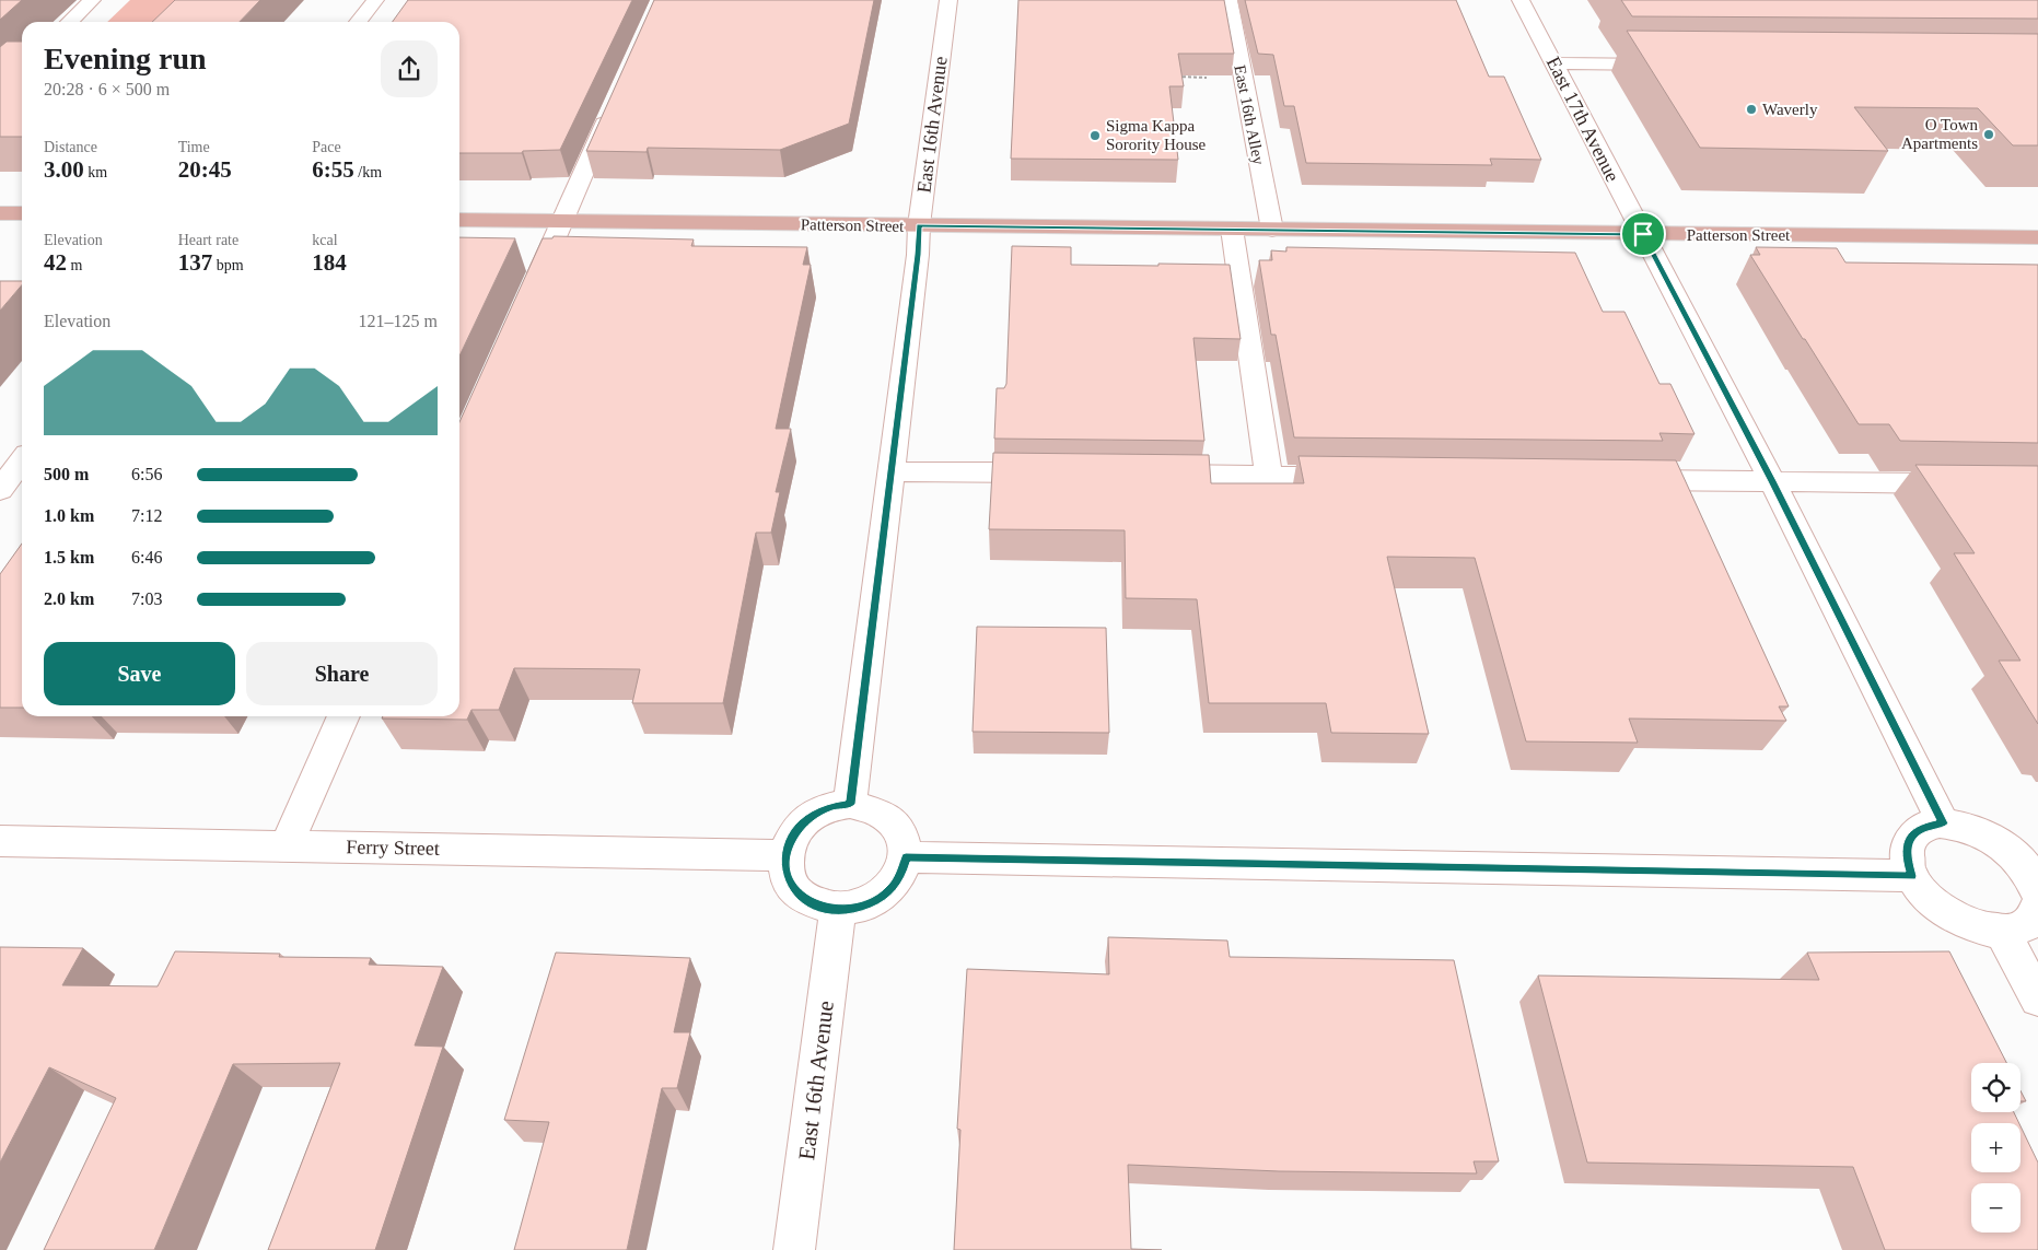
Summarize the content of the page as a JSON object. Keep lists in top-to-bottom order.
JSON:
{
  "streets": {
    "main road": ["Patterson Street"],
    "street": [
      "East 16th Alley",
      "East 17th Avenue",
      "East 16th Avenue",
      "Ferry Street"
    ]
  },
  "crossings": [
    ["East 16th Alley", "Patterson Street"],
    ["East 17th Avenue", "Patterson Street"],
    ["East 16th Avenue", "Patterson Street"],
    ["East 16th Avenue", "Ferry Street"]
  ],
  "places": ["Waverly", "O Town Apartments", "Sigma Kappa Sorority House"],
  "page": {
    "heading": ["Evening run", "20:28 · 6 × 500 m"],
    "stats": [
      ["Distance", "3.00 km"],
      ["Time", "20:45"],
      ["Pace", "6:55 /km"],
      ["Elevation", "42 m"],
      ["Heart rate", "137 bpm"],
      ["kcal", "184"]
    ],
    "chart": ["Elevation", "121–125 m"],
    "list": [
      {
        "name": "500 m",
        "note": "6:56"
      },
      {
        "name": "1.0 km",
        "note": "7:12"
      },
      {
        "name": "1.5 km",
        "note": "6:46"
      },
      {
        "name": "2.0 km",
        "note": "7:03"
      }
    ],
    "buttons": ["Save", "Share"],
    "map_buttons": ["+", "−"]
  }
}
